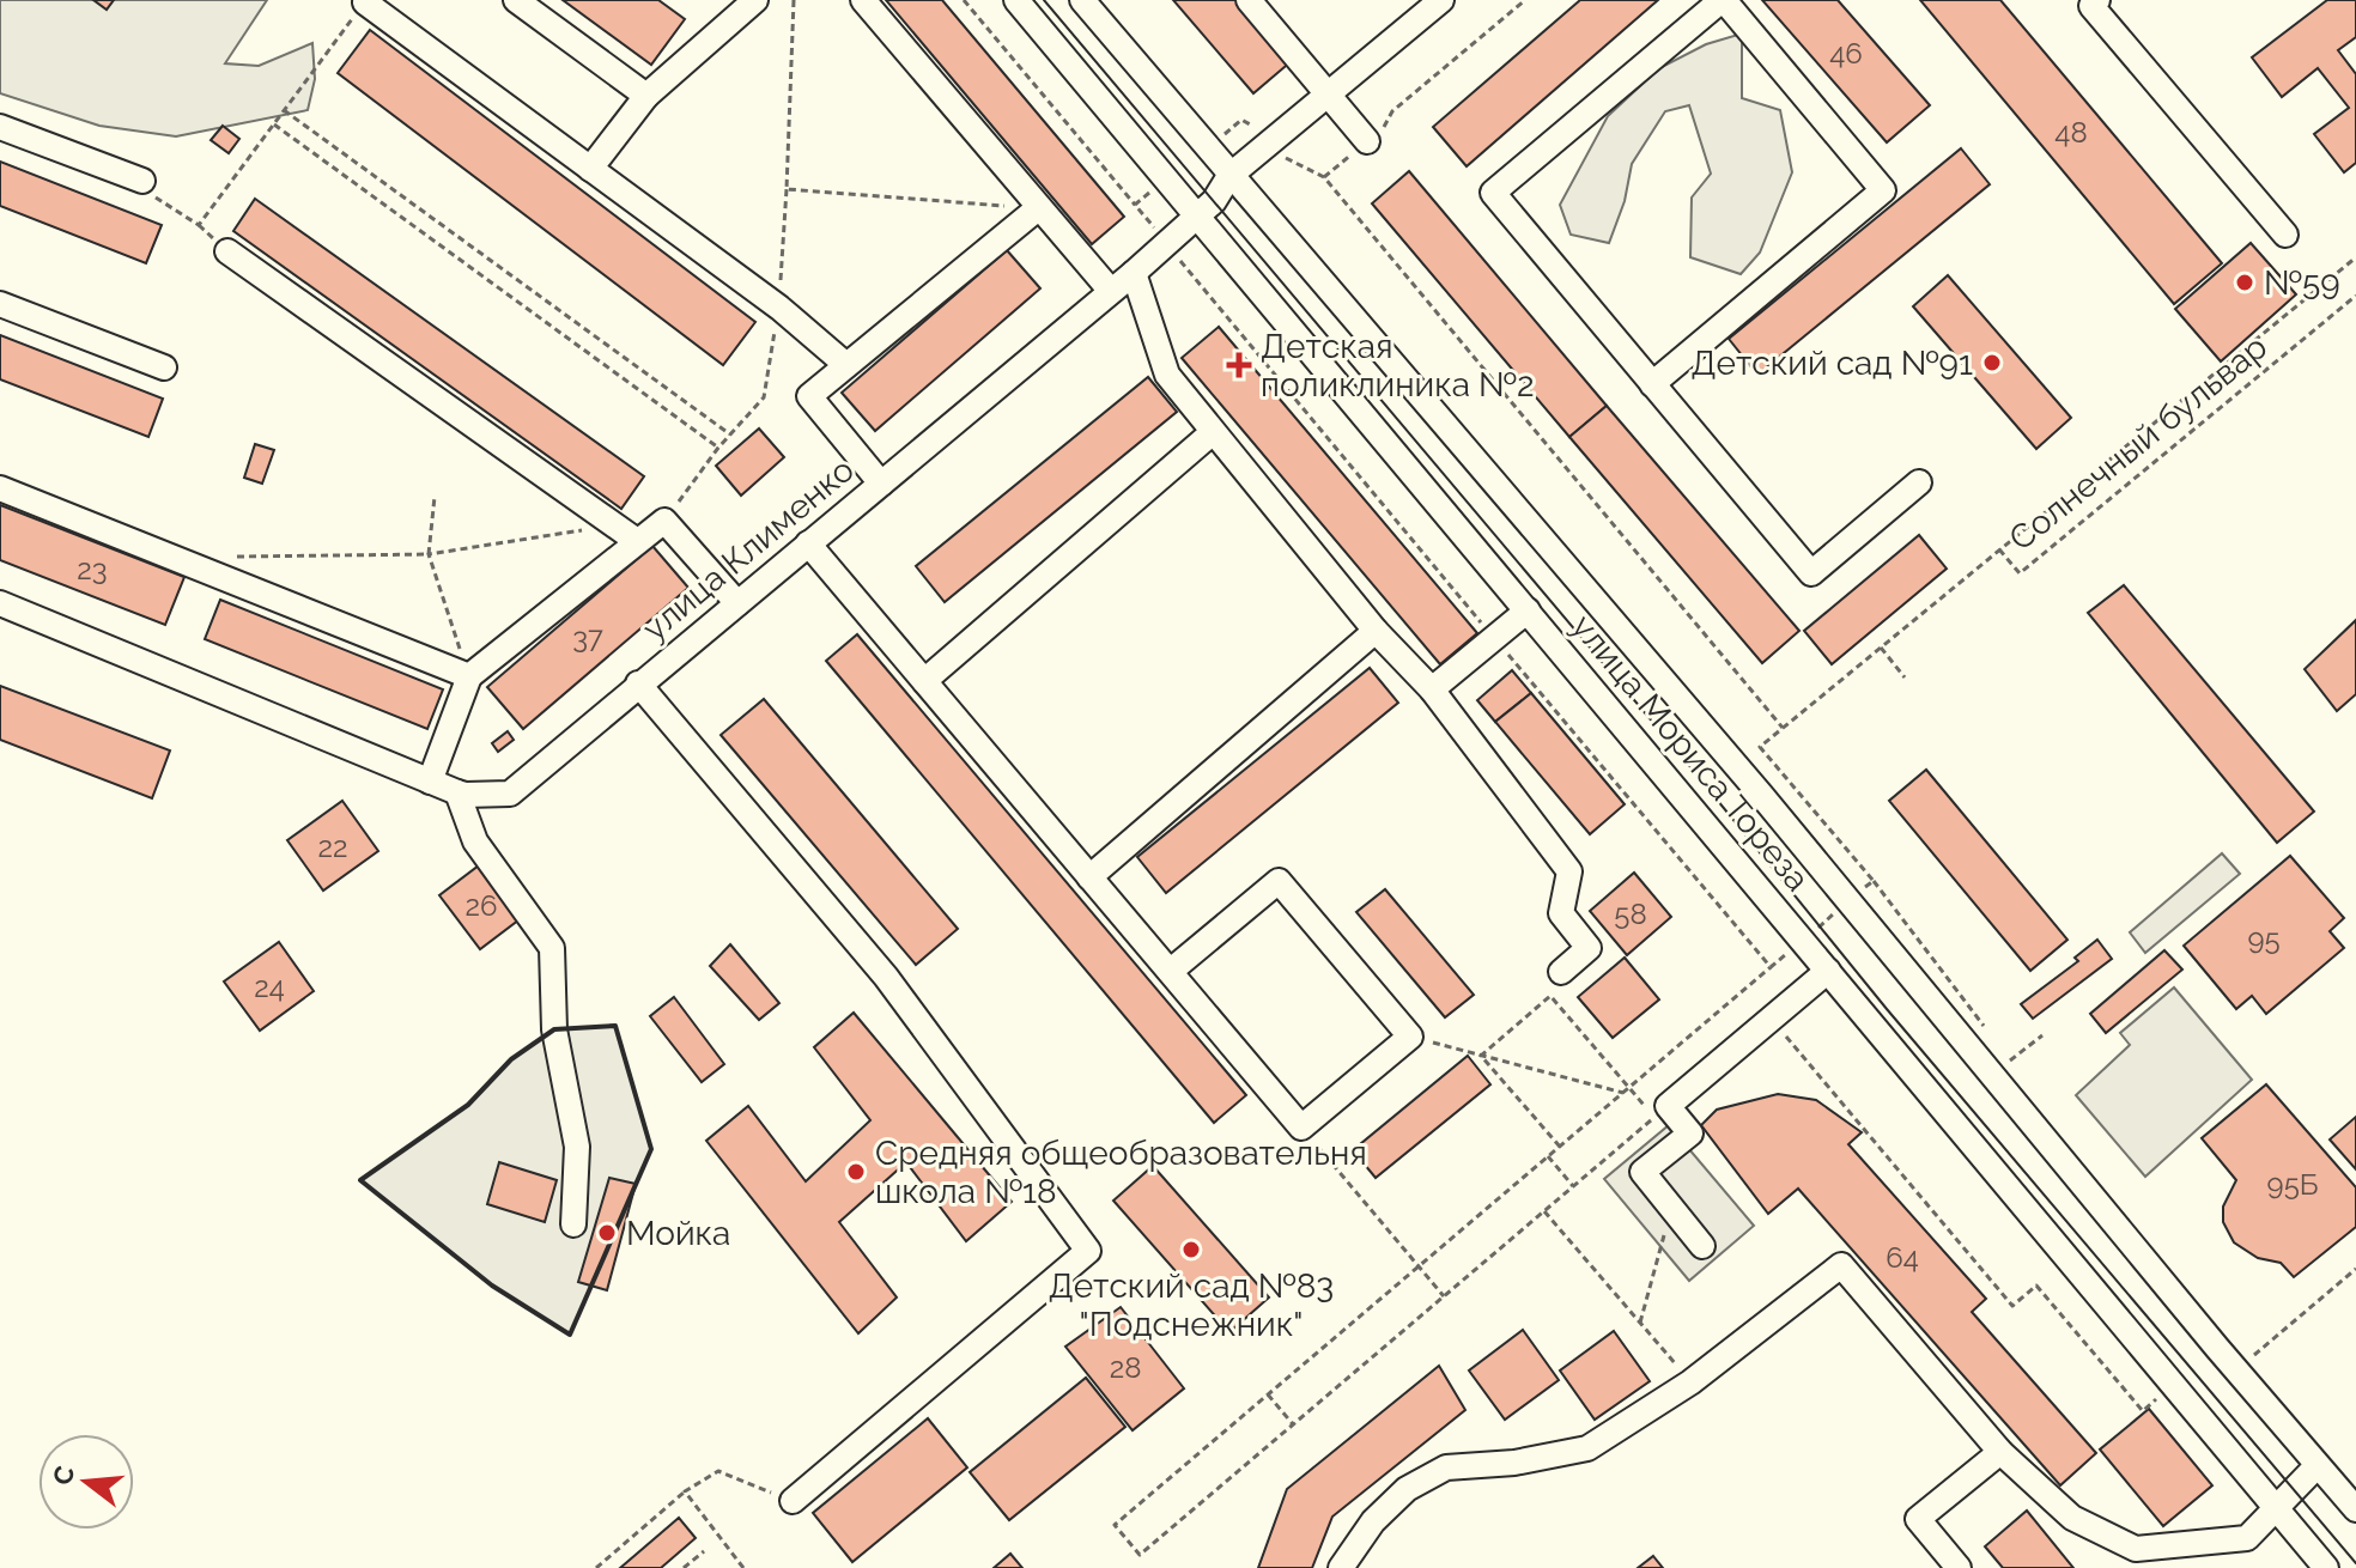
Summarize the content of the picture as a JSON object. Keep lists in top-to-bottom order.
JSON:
{
  "streets": {
    "street": ["улица Клименко", "улица Мориса Тореза"],
    "path": ["Солнечный бульвар"]
  },
  "crossings": [
    ["улица Клименко", "улица Мориса Тореза"]
  ],
  "places": {
    "other": [
      "№59",
      "Детский сад №91",
      "Средняя общеобразовательня школа №18",
      "Мойка",
      "Детский сад №83 \"Подснежник\""
    ],
    "health": ["Детская поликлиника №2"]
  },
  "house_numbers": [
    "46",
    "48",
    "23",
    "37",
    "22",
    "26",
    "58",
    "95",
    "24",
    "95Б",
    "64",
    "28"
  ],
  "north": "left"
}
